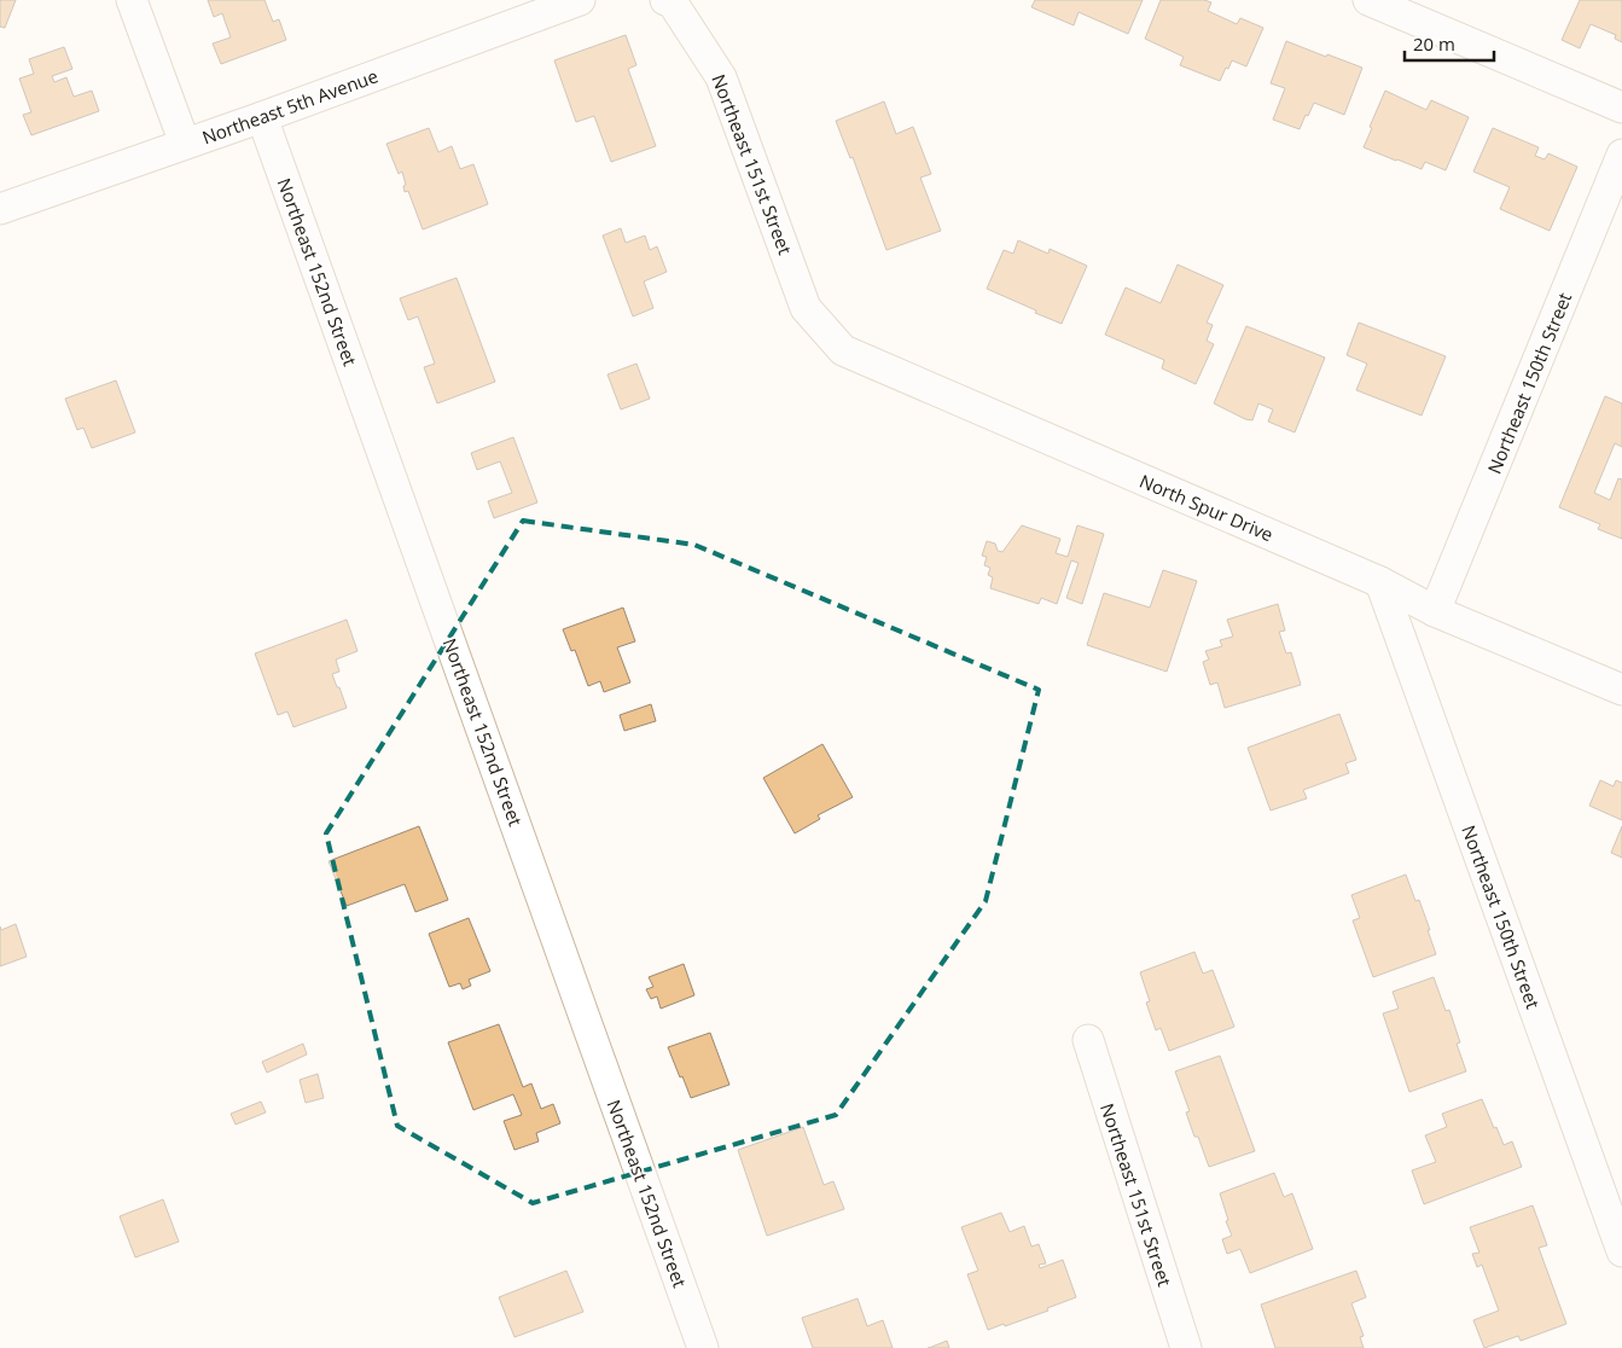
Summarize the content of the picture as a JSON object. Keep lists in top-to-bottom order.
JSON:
{
  "streets": {
    "street": [
      "Northeast 5th Avenue",
      "Northeast 151st Street",
      "Northeast 152nd Street",
      "Northeast 150th Street",
      "North Spur Drive"
    ]
  },
  "crossings": [
    ["Northeast 5th Avenue", "Northeast 152nd Street"],
    ["Northeast 151st Street", "North Spur Drive"],
    ["Northeast 150th Street", "North Spur Drive"]
  ],
  "scale_bar": "20 m"
}
